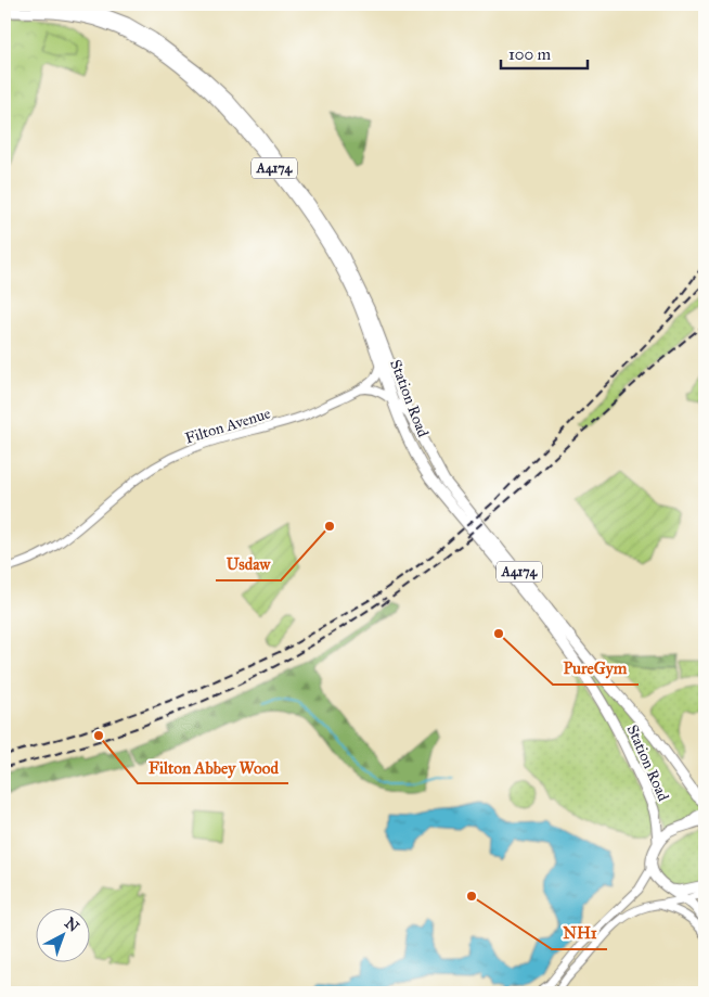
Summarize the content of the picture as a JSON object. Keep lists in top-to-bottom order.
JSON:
{
  "streets": {
    "main road": ["A4174", "Station Road"],
    "street": ["Filton Avenue"]
  },
  "crossings": [
    ["Station Road", "Filton Avenue"]
  ],
  "places": [
    "Usdaw",
    "PureGym",
    "Filton Abbey Wood",
    "NH1"
  ],
  "scale_bar": "100 m",
  "north": "top right"
}
